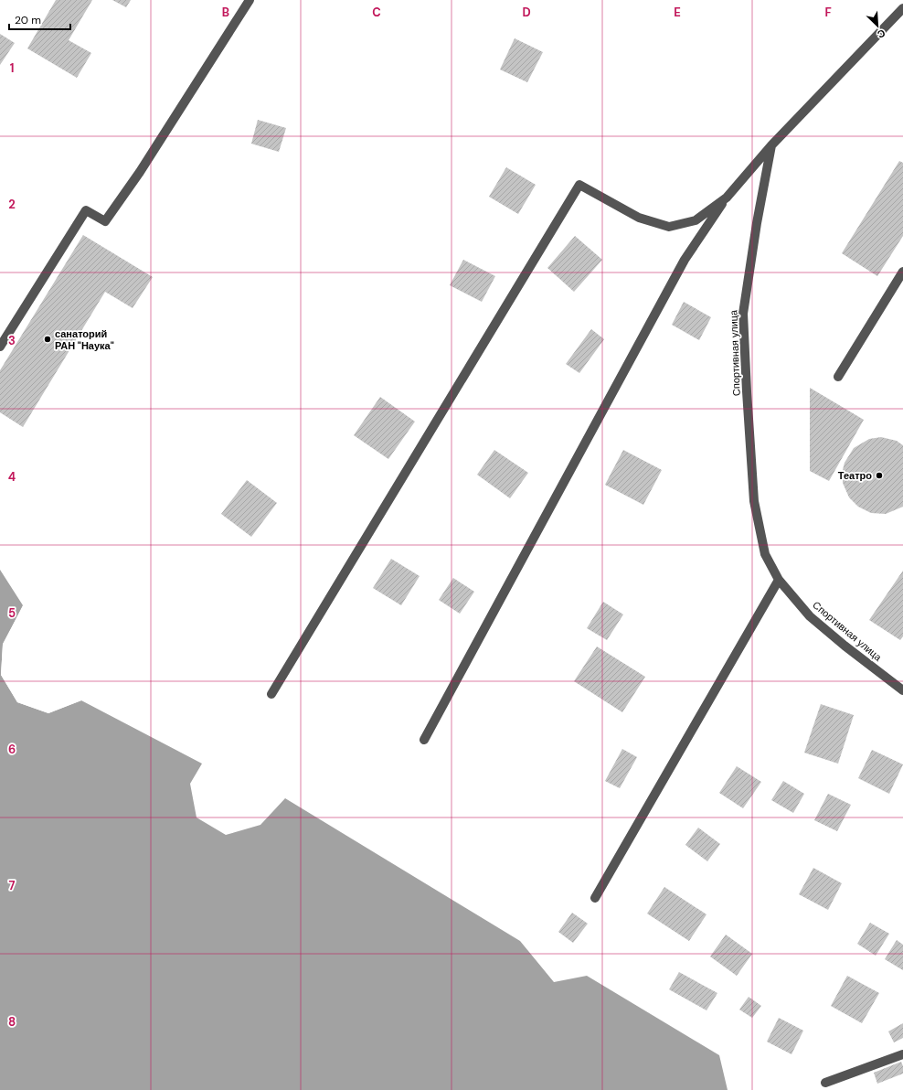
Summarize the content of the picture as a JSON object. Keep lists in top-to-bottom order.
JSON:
{
  "streets": {
    "street": ["Спортивная улица"]
  },
  "places": ["санаторий РАН \"Наука\"", "Театро"],
  "scale_bar": "20 m",
  "north": "bottom right",
  "grid": {
    "columns": [
      "B",
      "C",
      "D",
      "E",
      "F"
    ],
    "rows": [
      "1",
      "2",
      "3",
      "4",
      "5",
      "6",
      "7",
      "8"
    ]
  }
}
